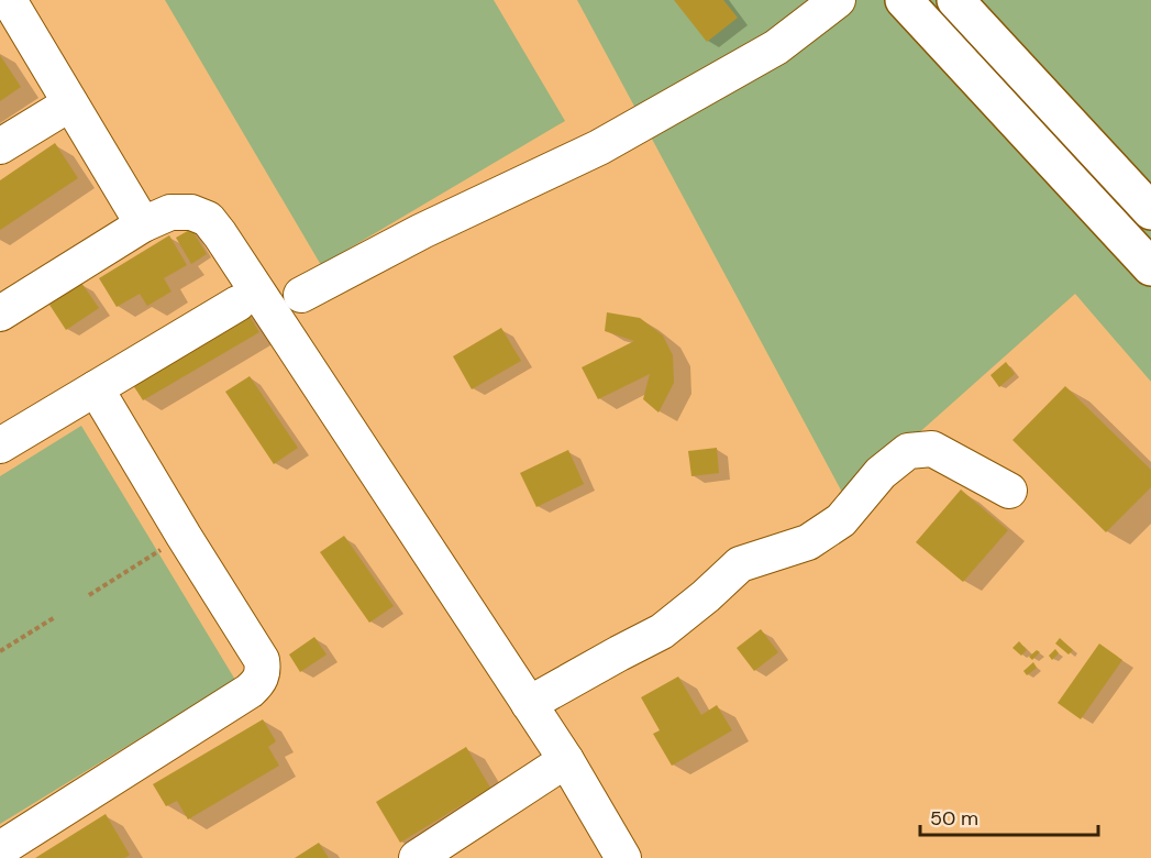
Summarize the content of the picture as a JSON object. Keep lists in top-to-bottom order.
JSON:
{
  "scale_bar": "50 m"
}
